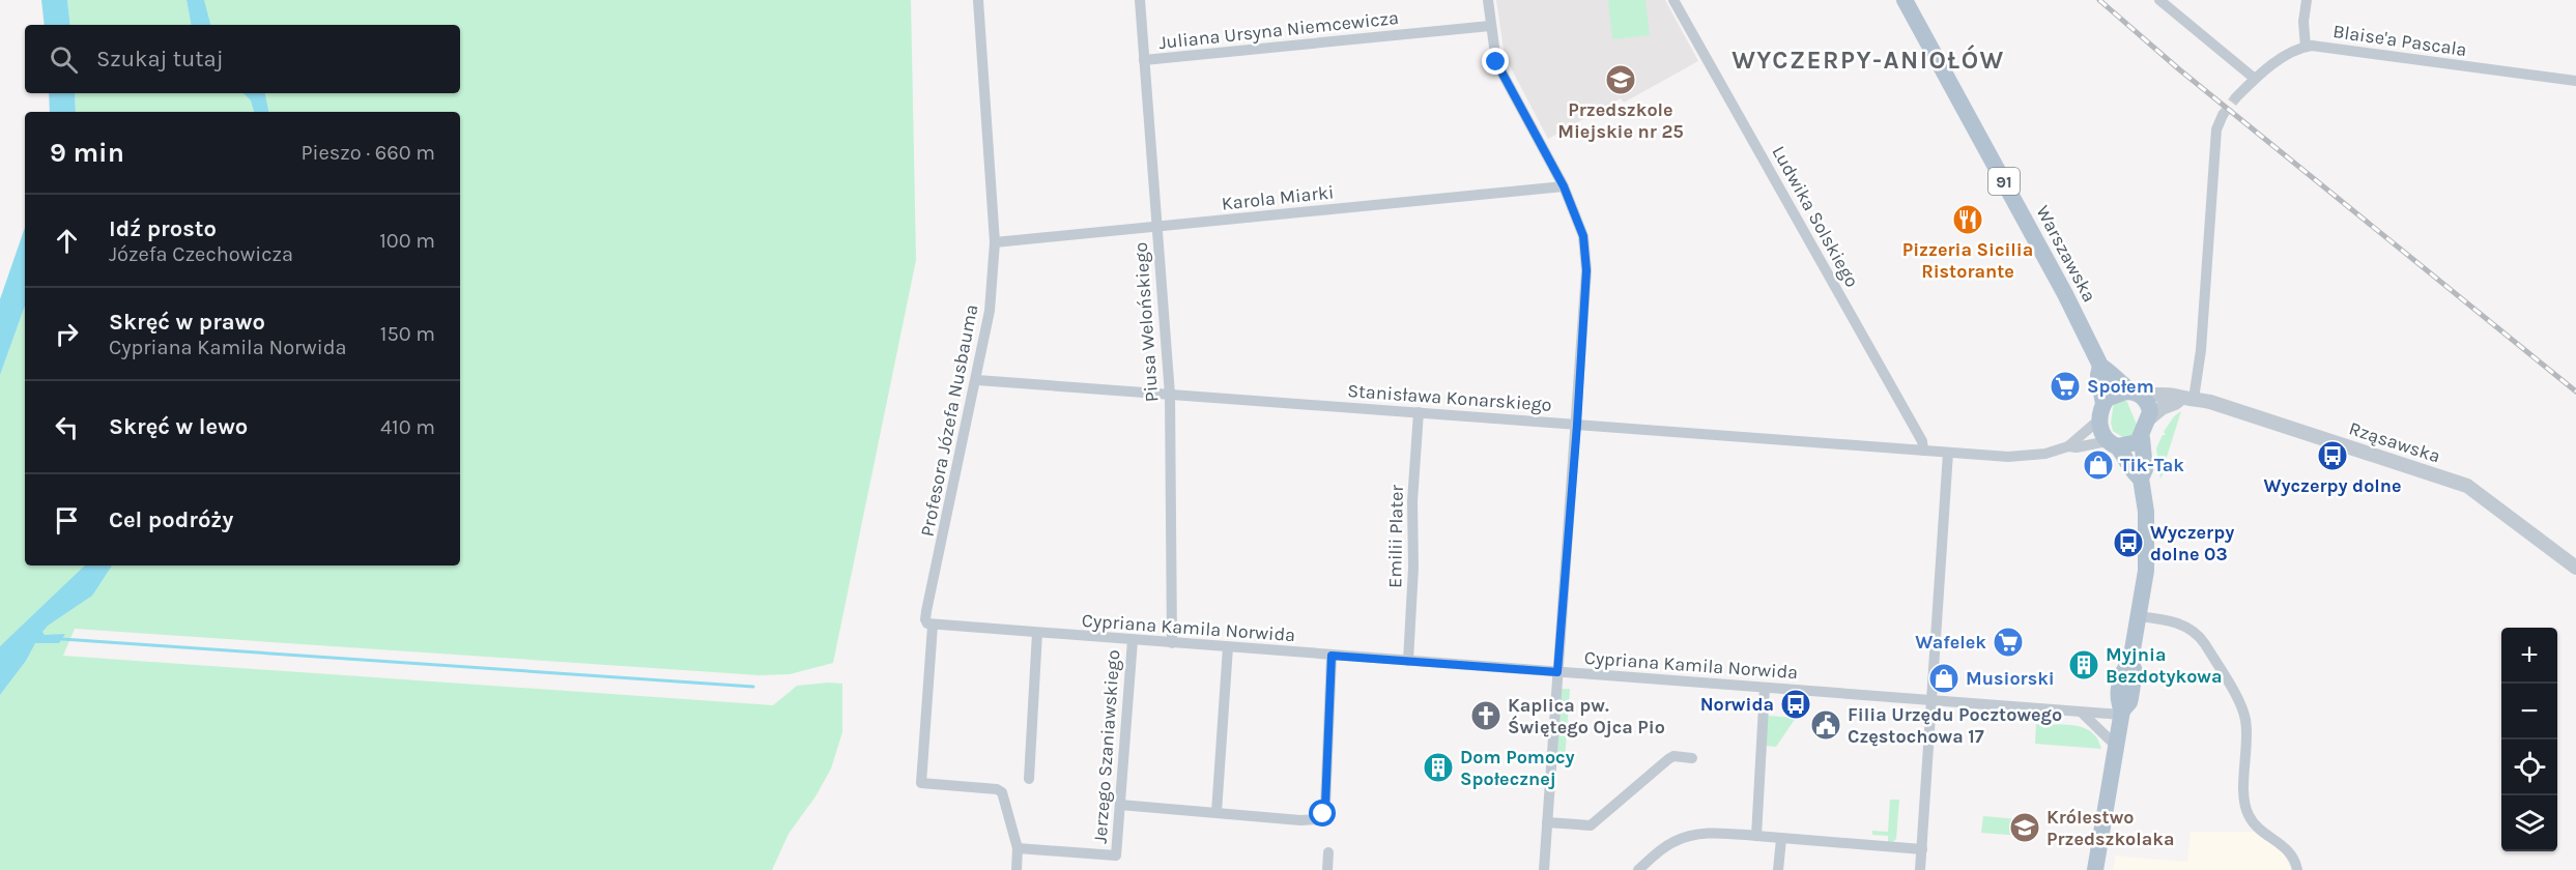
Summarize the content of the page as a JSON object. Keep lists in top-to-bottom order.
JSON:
{
  "streets": {
    "main road": ["91", "Warszawska"],
    "street": [
      "Juliana Ursyna Niemcewicza",
      "Blaise'a Pascala",
      "Karola Miarki",
      "Ludwika Solskiego",
      "Piusa Welońskiego",
      "Stanisława Konarskiego",
      "Profesora Józefa Nusbauma",
      "Rząsawska",
      "Emilii Plater",
      "Cypriana Kamila Norwida",
      "Jerzego Szaniawskiego"
    ]
  },
  "crossings": [
    ["Juliana Ursyna Niemcewicza", "Piusa Welońskiego"],
    ["91", "Warszawska"],
    ["91", "Stanisława Konarskiego"],
    ["91", "Rząsawska"],
    ["Karola Miarki", "Piusa Welońskiego"],
    ["Karola Miarki", "Profesora Józefa Nusbauma"],
    ["Ludwika Solskiego", "Stanisława Konarskiego"],
    ["Warszawska", "Stanisława Konarskiego"],
    ["Warszawska", "Rząsawska"],
    ["Piusa Welońskiego", "Stanisława Konarskiego"],
    ["Piusa Welońskiego", "Cypriana Kamila Norwida"],
    ["Stanisława Konarskiego", "Profesora Józefa Nusbauma"],
    ["Stanisława Konarskiego", "Rząsawska"],
    ["Stanisława Konarskiego", "Emilii Plater"],
    ["Profesora Józefa Nusbauma", "Cypriana Kamila Norwida"],
    ["Profesora Józefa Nusbauma", "Jerzego Szaniawskiego"],
    ["Emilii Plater", "Cypriana Kamila Norwida"],
    ["Cypriana Kamila Norwida", "Jerzego Szaniawskiego"]
  ],
  "districts": ["WYCZERPY-ANIOŁÓW"],
  "places": {
    "school or university": ["Przedszkole Miejskie nr 25", "Królestwo Przedszkolaka"],
    "restaurant": ["Pizzeria Sicilia Ristorante"],
    "supermarket": ["Społem", "Wafelek"],
    "bus stop": ["Wyczerpy dolne", "Wyczerpy dolne 03", "Norwida"],
    "shop": ["Tik-Tak", "Musiorski"],
    "building": ["Myjnia Bezdotykowa", "Dom Pomocy Społecznej"],
    "church": ["Kaplica pw. Świętego Ojca Pio"],
    "public building": ["Filia Urzędu Pocztowego Częstochowa 17"]
  },
  "page": {
    "search": "Szukaj tutaj",
    "heading": ["9 min", "Pieszo · 660 m"],
    "list": [
      ["Idź prosto", "Józefa Czechowicza", "100 m"],
      ["Skręć w prawo", "Cypriana Kamila Norwida", "150 m"],
      ["Skręć w lewo", "410 m"],
      "Cel podróży"
    ],
    "map_buttons": ["+", "−"]
  }
}
